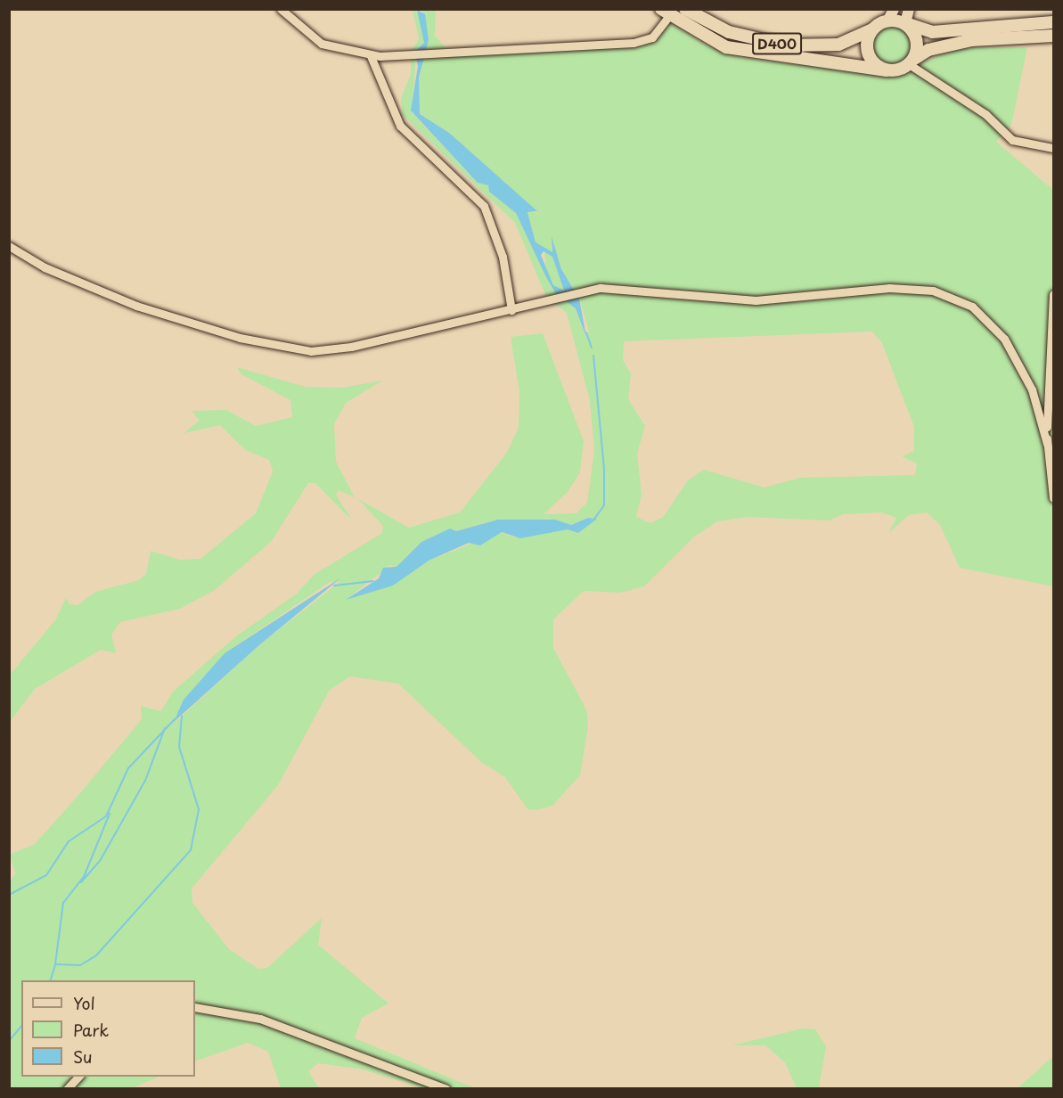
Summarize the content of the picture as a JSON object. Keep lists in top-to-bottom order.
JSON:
{
  "streets": {
    "highway": ["D400"]
  },
  "legend": ["Yol", "Park", "Su"]
}
